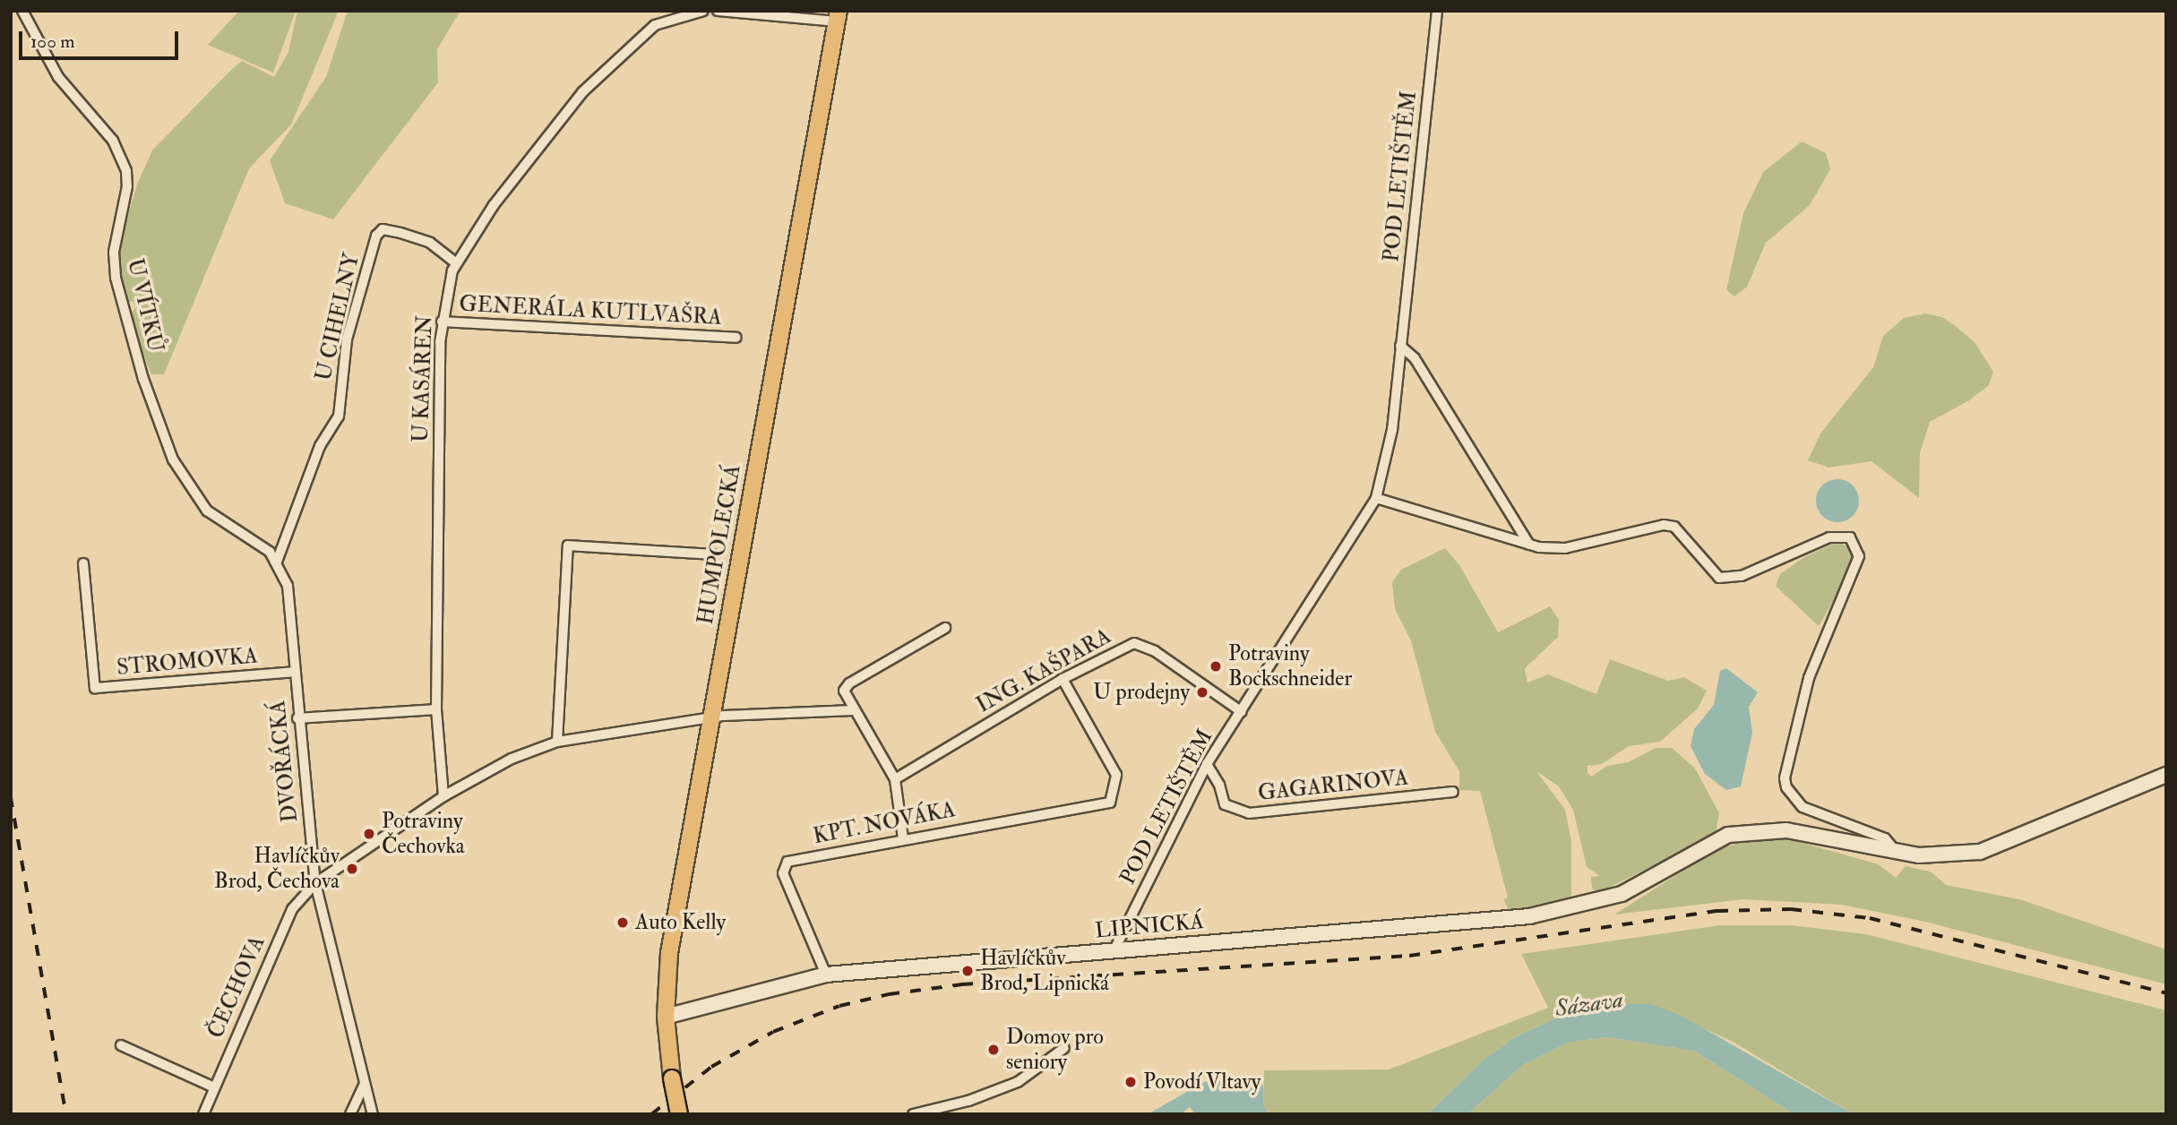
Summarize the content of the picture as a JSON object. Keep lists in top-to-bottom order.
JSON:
{
  "streets": {
    "main road": ["HUMPOLECKÁ"],
    "street": [
      "POD LETIŠTĚM",
      "U VÍTKŮ",
      "GENERÁLA KUTLVAŠRA",
      "U CIHELNY",
      "U KASÁREN",
      "STROMOVKA",
      "ING. KAŠPARA",
      "DVOŘÁCKÁ",
      "GAGARINOVA",
      "KPT. NOVÁKA",
      "LIPNICKÁ",
      "ČECHOVA"
    ]
  },
  "crossings": [
    ["POD LETIŠTĚM", "ING. KAŠPARA"],
    ["POD LETIŠTĚM", "GAGARINOVA"],
    ["POD LETIŠTĚM", "LIPNICKÁ"],
    ["U VÍTKŮ", "U CIHELNY"],
    ["U VÍTKŮ", "DVOŘÁCKÁ"],
    ["GENERÁLA KUTLVAŠRA", "U KASÁREN"],
    ["U CIHELNY", "U KASÁREN"],
    ["HUMPOLECKÁ", "LIPNICKÁ"],
    ["STROMOVKA", "DVOŘÁCKÁ"],
    ["ING. KAŠPARA", "KPT. NOVÁKA"],
    ["DVOŘÁCKÁ", "ČECHOVA"],
    ["KPT. NOVÁKA", "LIPNICKÁ"]
  ],
  "water": ["Sázava"],
  "places": [
    "Potraviny Bockschneider",
    "U prodejny",
    "Potraviny Čechovka",
    "Havlíčkův Brod, Čechova",
    "Auto Kelly",
    "Havlíčkův Brod, Lipnická",
    "Domov pro seniory",
    "Povodí Vltavy"
  ],
  "scale_bar": "100 m"
}
